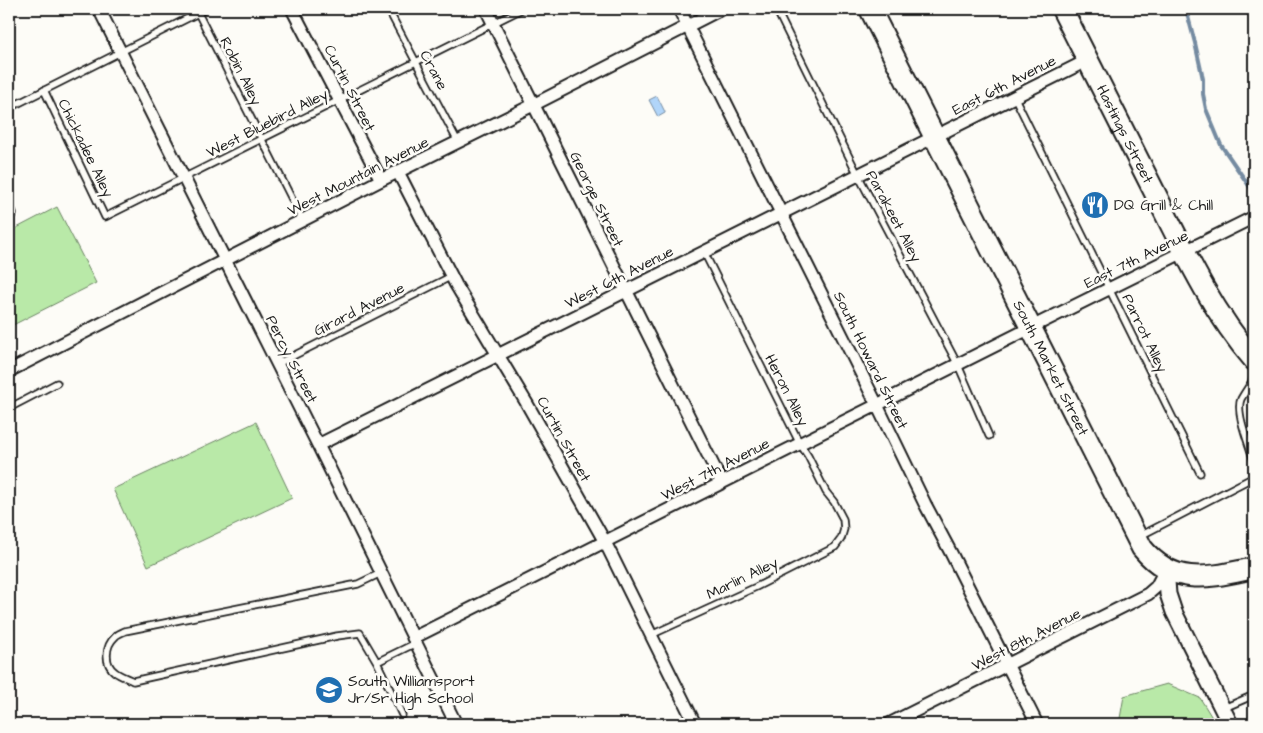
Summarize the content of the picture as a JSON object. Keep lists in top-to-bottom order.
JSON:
{
  "streets": {
    "highway": ["Hastings Street", "South Market Street"],
    "street": [
      "East 6th Avenue",
      "Curtin Street",
      "West Mountain Avenue",
      "George Street",
      "East 7th Avenue",
      "West 6th Avenue",
      "Percy Street",
      "South Howard Street",
      "West 7th Avenue",
      "West 8th Avenue"
    ],
    "lane": [
      "Crane",
      "Robin Alley",
      "West Bluebird Alley",
      "Chickadee Alley",
      "Parakeet Alley",
      "Girard Avenue",
      "Parrot Alley",
      "Heron Alley",
      "Marlin Alley"
    ]
  },
  "crossings": [
    ["Crane", "West Bluebird Alley"],
    ["Crane", "West Mountain Avenue"],
    ["Robin Alley", "West Bluebird Alley"],
    ["Robin Alley", "West Mountain Avenue"],
    ["East 6th Avenue", "Hastings Street"],
    ["East 6th Avenue", "West 6th Avenue"],
    ["East 6th Avenue", "Parrot Alley"],
    ["East 6th Avenue", "South Market Street"],
    ["Curtin Street", "West Bluebird Alley"],
    ["Curtin Street", "West Mountain Avenue"],
    ["Curtin Street", "West 6th Avenue"],
    ["Curtin Street", "Girard Avenue"],
    ["Curtin Street", "West 7th Avenue"],
    ["Curtin Street", "Marlin Alley"],
    ["West Bluebird Alley", "Chickadee Alley"],
    ["West Bluebird Alley", "George Street"],
    ["West Bluebird Alley", "Percy Street"],
    ["Hastings Street", "East 7th Avenue"],
    ["Chickadee Alley", "Percy Street"],
    ["West Mountain Avenue", "George Street"],
    ["West Mountain Avenue", "Percy Street"],
    ["West Mountain Avenue", "South Howard Street"],
    ["George Street", "West 6th Avenue"],
    ["George Street", "West 7th Avenue"],
    ["Parakeet Alley", "West 6th Avenue"],
    ["Parakeet Alley", "West 7th Avenue"],
    ["East 7th Avenue", "Parrot Alley"],
    ["East 7th Avenue", "South Market Street"],
    ["East 7th Avenue", "West 7th Avenue"],
    ["West 6th Avenue", "Percy Street"],
    ["West 6th Avenue", "South Howard Street"],
    ["West 6th Avenue", "South Market Street"],
    ["West 6th Avenue", "Heron Alley"],
    ["Girard Avenue", "Percy Street"],
    ["Percy Street", "West 7th Avenue"],
    ["South Howard Street", "West 7th Avenue"],
    ["South Howard Street", "West 8th Avenue"],
    ["South Market Street", "West 7th Avenue"],
    ["South Market Street", "West 8th Avenue"],
    ["Heron Alley", "West 7th Avenue"],
    ["Heron Alley", "Marlin Alley"]
  ],
  "places": {
    "restaurant": ["DQ Grill & Chill"],
    "school or university": ["South Williamsport Jr/Sr High School"]
  }
}
